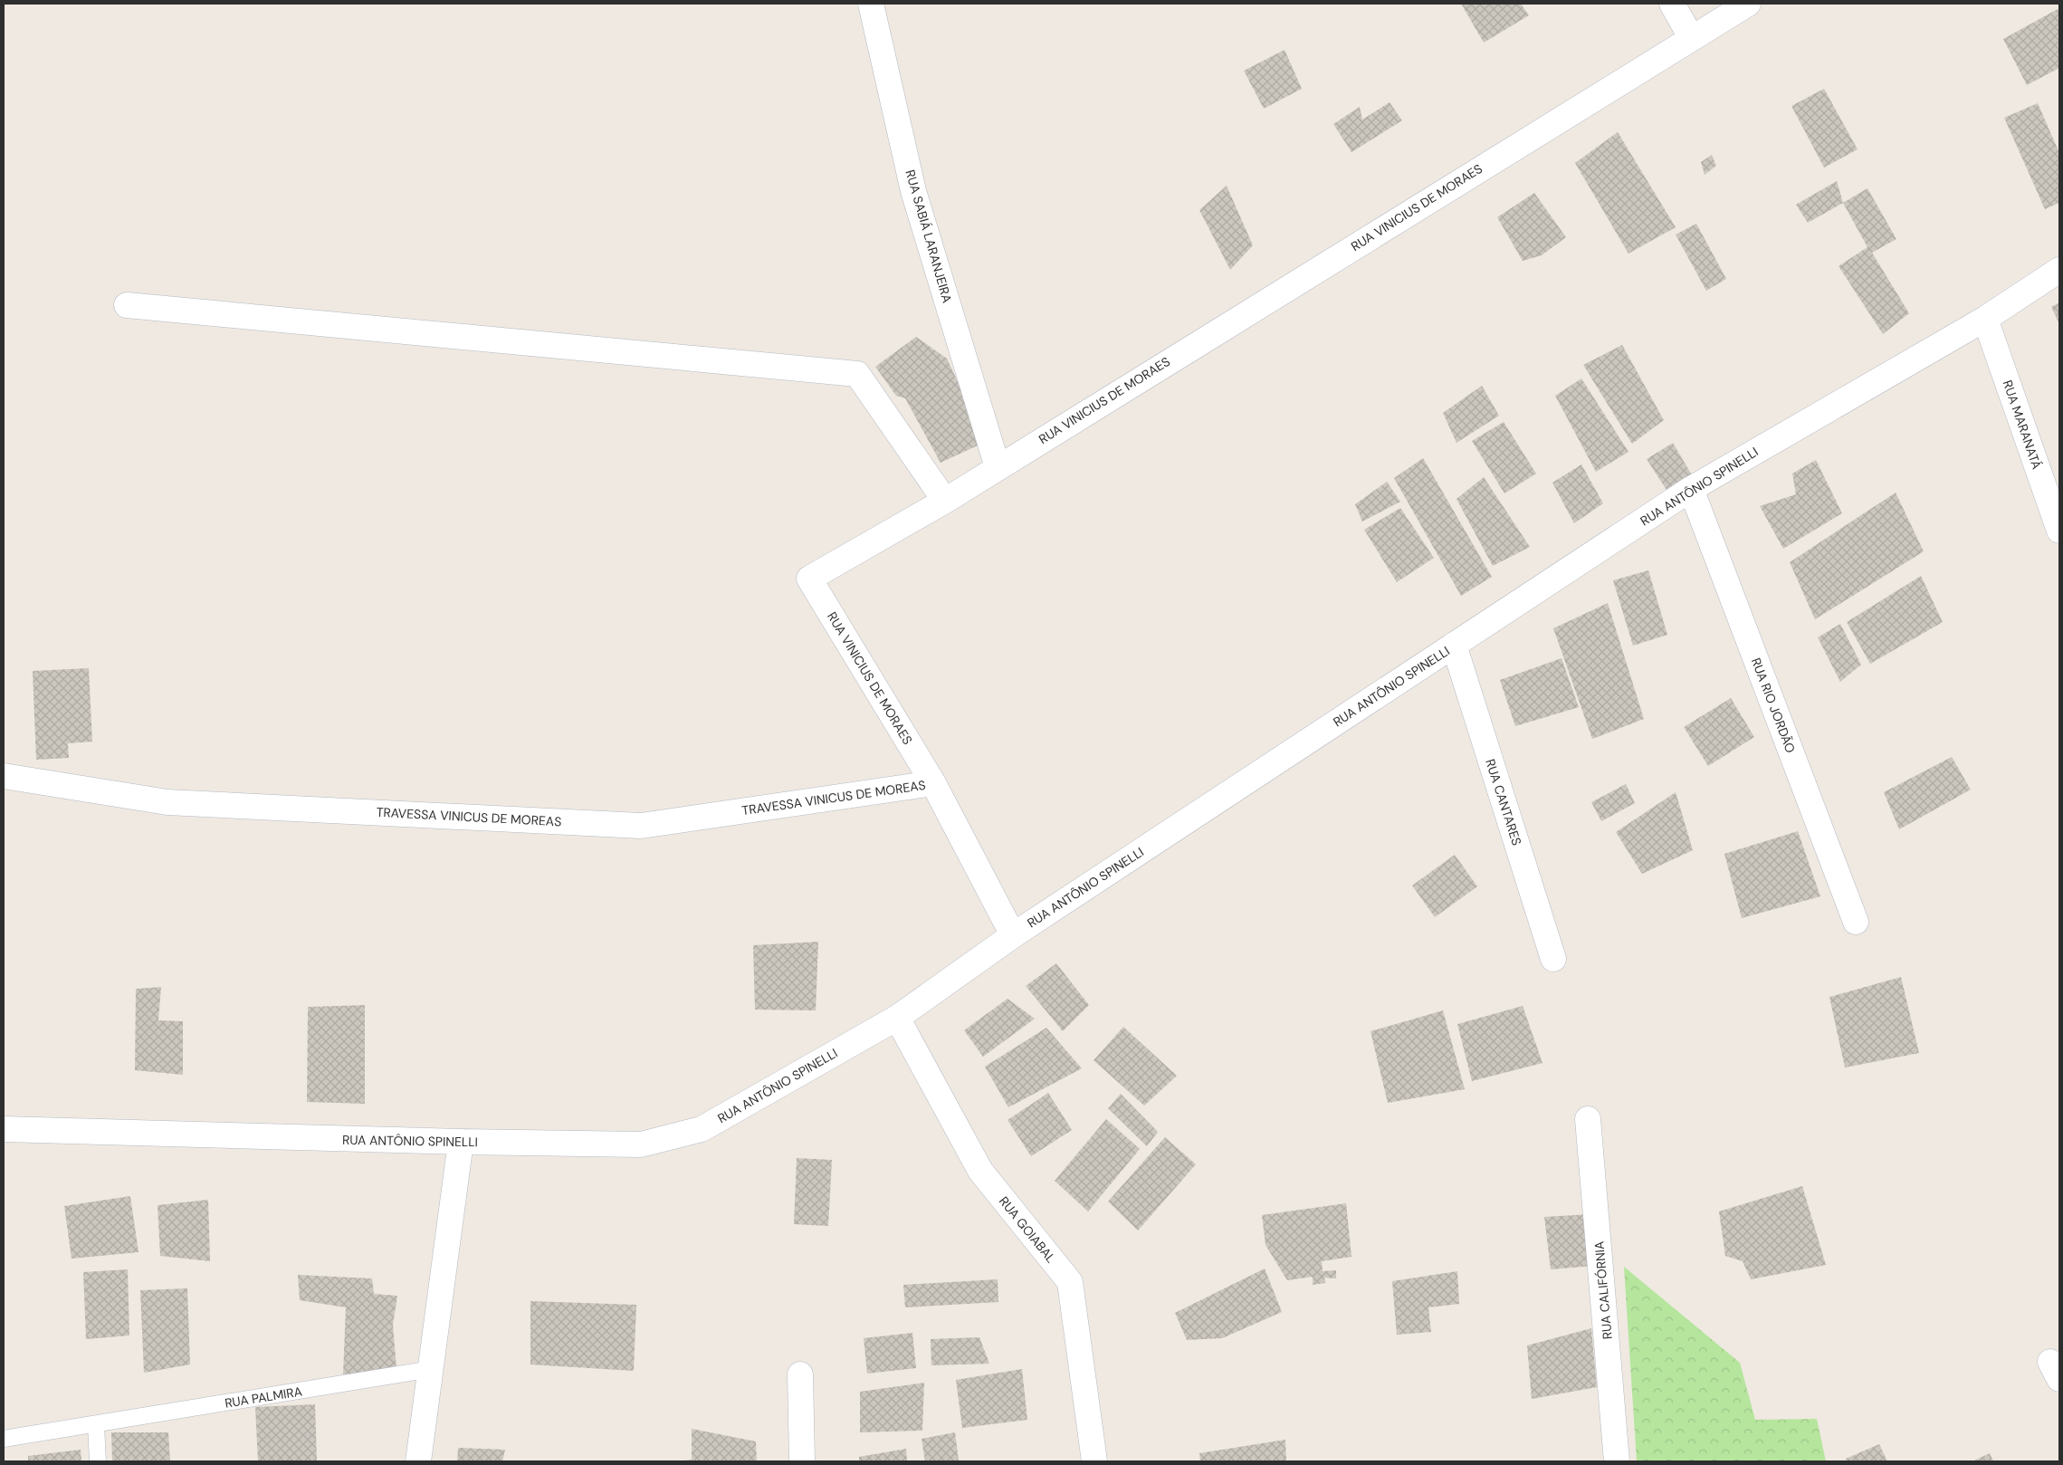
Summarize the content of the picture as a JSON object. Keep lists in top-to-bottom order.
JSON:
{
  "streets": {
    "street": [
      "RUA VINICIUS DE MORAES",
      "RUA SABIÁ LARANJEIRA",
      "RUA MARANATÁ",
      "RUA ANTÔNIO SPINELLI",
      "RUA RIO JORDÃO",
      "TRAVESSA VINICUS DE MOREAS",
      "RUA CANTARES",
      "RUA GOIABAL",
      "RUA CALIFÓRNIA"
    ],
    "lane": ["RUA PALMIRA"]
  },
  "crossings": [
    ["RUA VINICIUS DE MORAES", "RUA SABIÁ LARANJEIRA"],
    ["RUA VINICIUS DE MORAES", "RUA ANTÔNIO SPINELLI"],
    ["RUA VINICIUS DE MORAES", "TRAVESSA VINICUS DE MOREAS"],
    ["RUA MARANATÁ", "RUA ANTÔNIO SPINELLI"],
    ["RUA ANTÔNIO SPINELLI", "RUA RIO JORDÃO"],
    ["RUA ANTÔNIO SPINELLI", "RUA CANTARES"],
    ["RUA ANTÔNIO SPINELLI", "RUA GOIABAL"]
  ]
}
